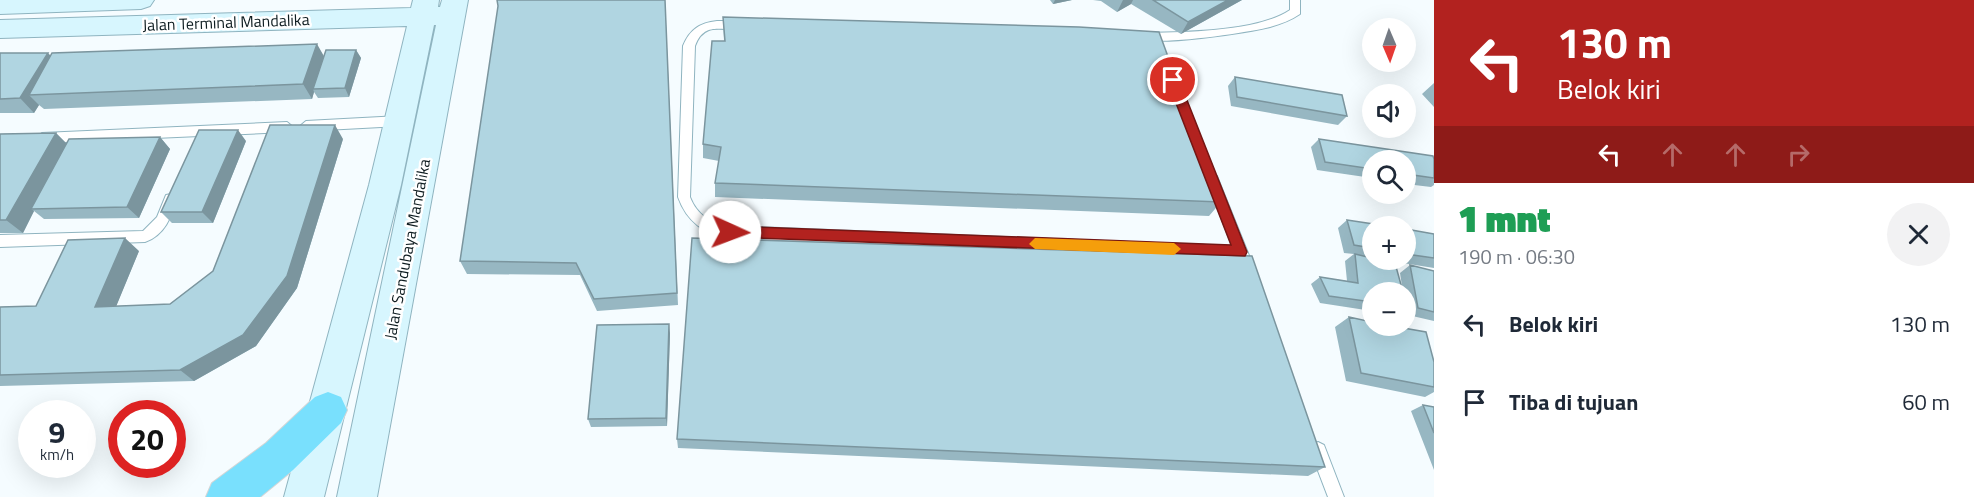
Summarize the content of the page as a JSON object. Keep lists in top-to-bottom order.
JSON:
{
  "streets": {
    "main road": ["Jalan Terminal Mandalika", "Jalan Sandubaya Mandalika"]
  },
  "crossings": [
    ["Jalan Terminal Mandalika", "Jalan Sandubaya Mandalika"]
  ],
  "north": "bottom",
  "page": {
    "turn": ["130 m", "Belok kiri"],
    "map_buttons": ["+", "−"],
    "heading": ["1 mnt", "190 m · 06:30"],
    "list": [
      {
        "name": "Belok kiri",
        "value": "130 m"
      },
      {
        "name": "Tiba di tujuan",
        "value": "60 m"
      }
    ],
    "speed": "9 km/h",
    "limit": "20"
  }
}
